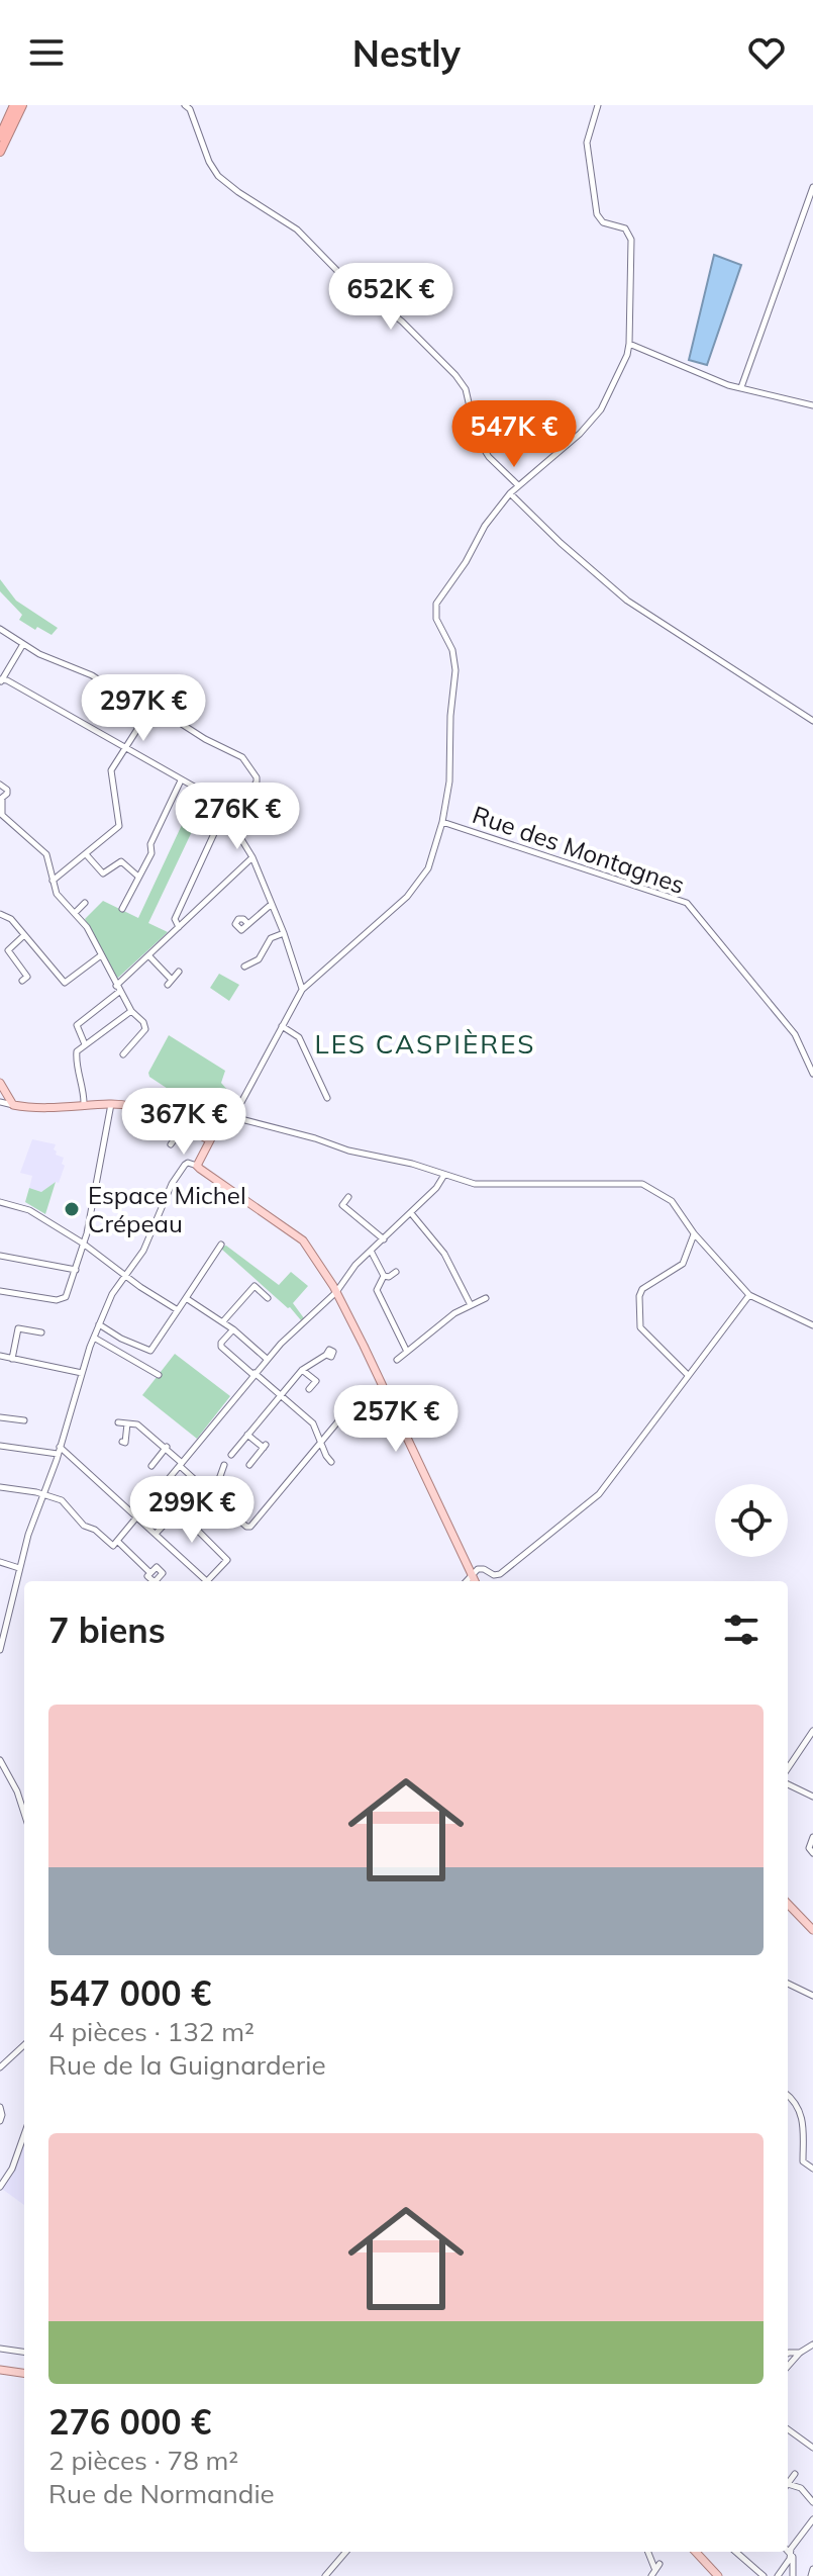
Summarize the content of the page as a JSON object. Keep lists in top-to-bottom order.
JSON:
{
  "streets": {
    "street": ["Rue des Montagnes"]
  },
  "districts": ["LES CASPIÈRES"],
  "places": ["Espace Michel Crépeau"],
  "page": {
    "header": "Nestly",
    "price": [
      "652K €",
      "547K €",
      "297K €",
      "276K €",
      "367K €",
      "257K €",
      "299K €"
    ],
    "heading": "7 biens",
    "list": [
      {
        "name": "547 000 €",
        "note": "4 pièces · 132 m² · Rue de la Guignarderie"
      },
      {
        "name": "276 000 €",
        "note": "2 pièces · 78 m² · Rue de Normandie"
      }
    ]
  }
}
